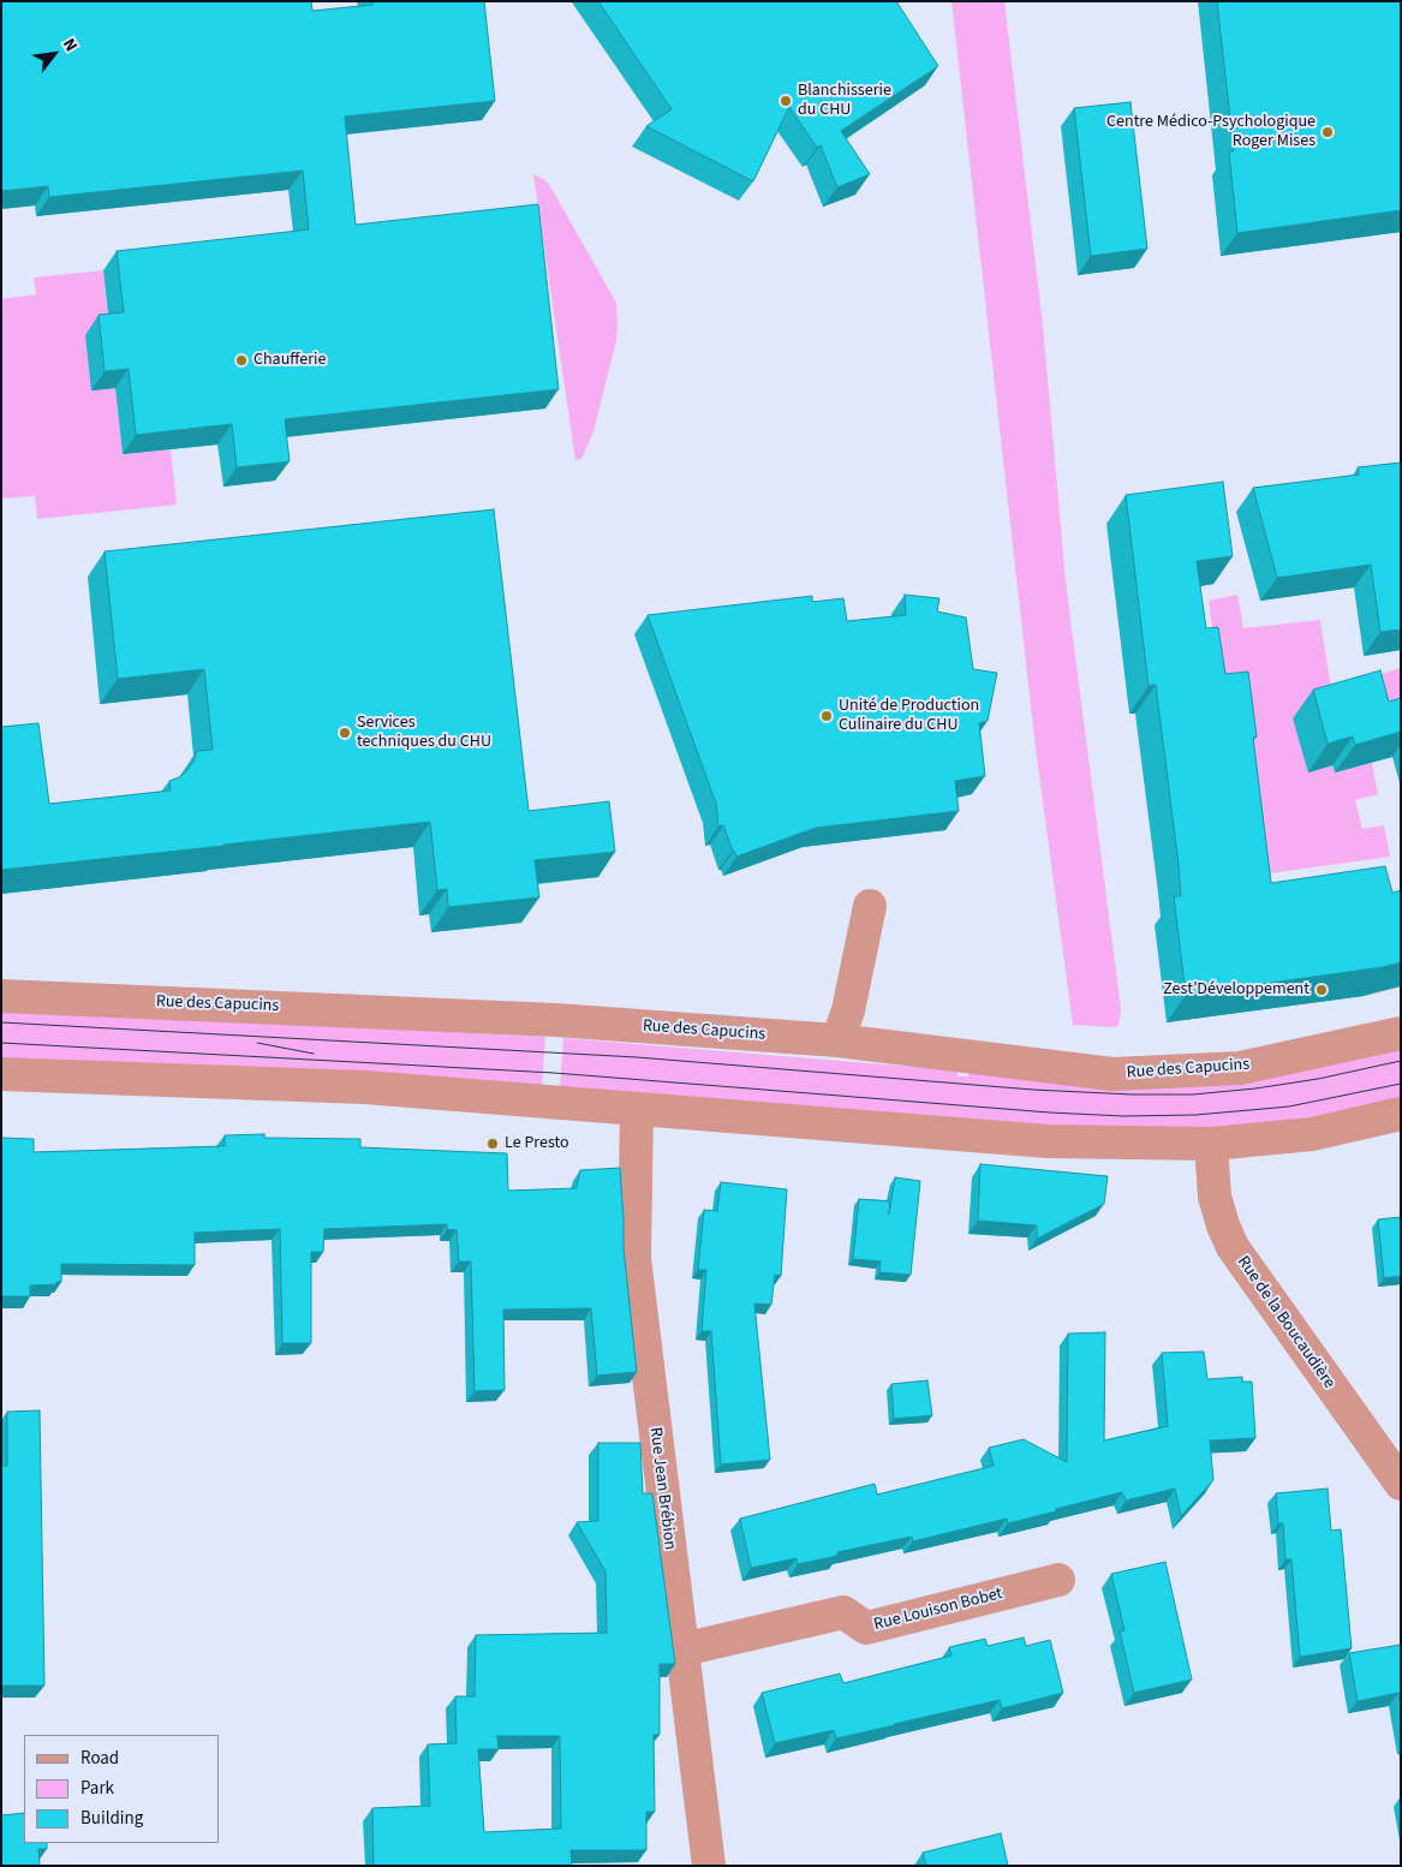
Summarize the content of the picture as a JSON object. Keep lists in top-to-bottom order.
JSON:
{
  "streets": {
    "street": [
      "Rue des Capucins",
      "Rue de la Boucaudière",
      "Rue Jean Brébion",
      "Rue Louison Bobet"
    ]
  },
  "crossings": [
    ["Rue Jean Brébion", "Rue Louison Bobet"]
  ],
  "places": [
    "Blanchisserie du CHU",
    "Centre Médico-Psychologique Roger Mises",
    "Chaufferie",
    "Unité de Production Culinaire du CHU",
    "Services techniques du CHU",
    "Zest’Développement",
    "Le Presto"
  ],
  "legend": ["Road", "Park", "Building"],
  "north": "top right"
}
